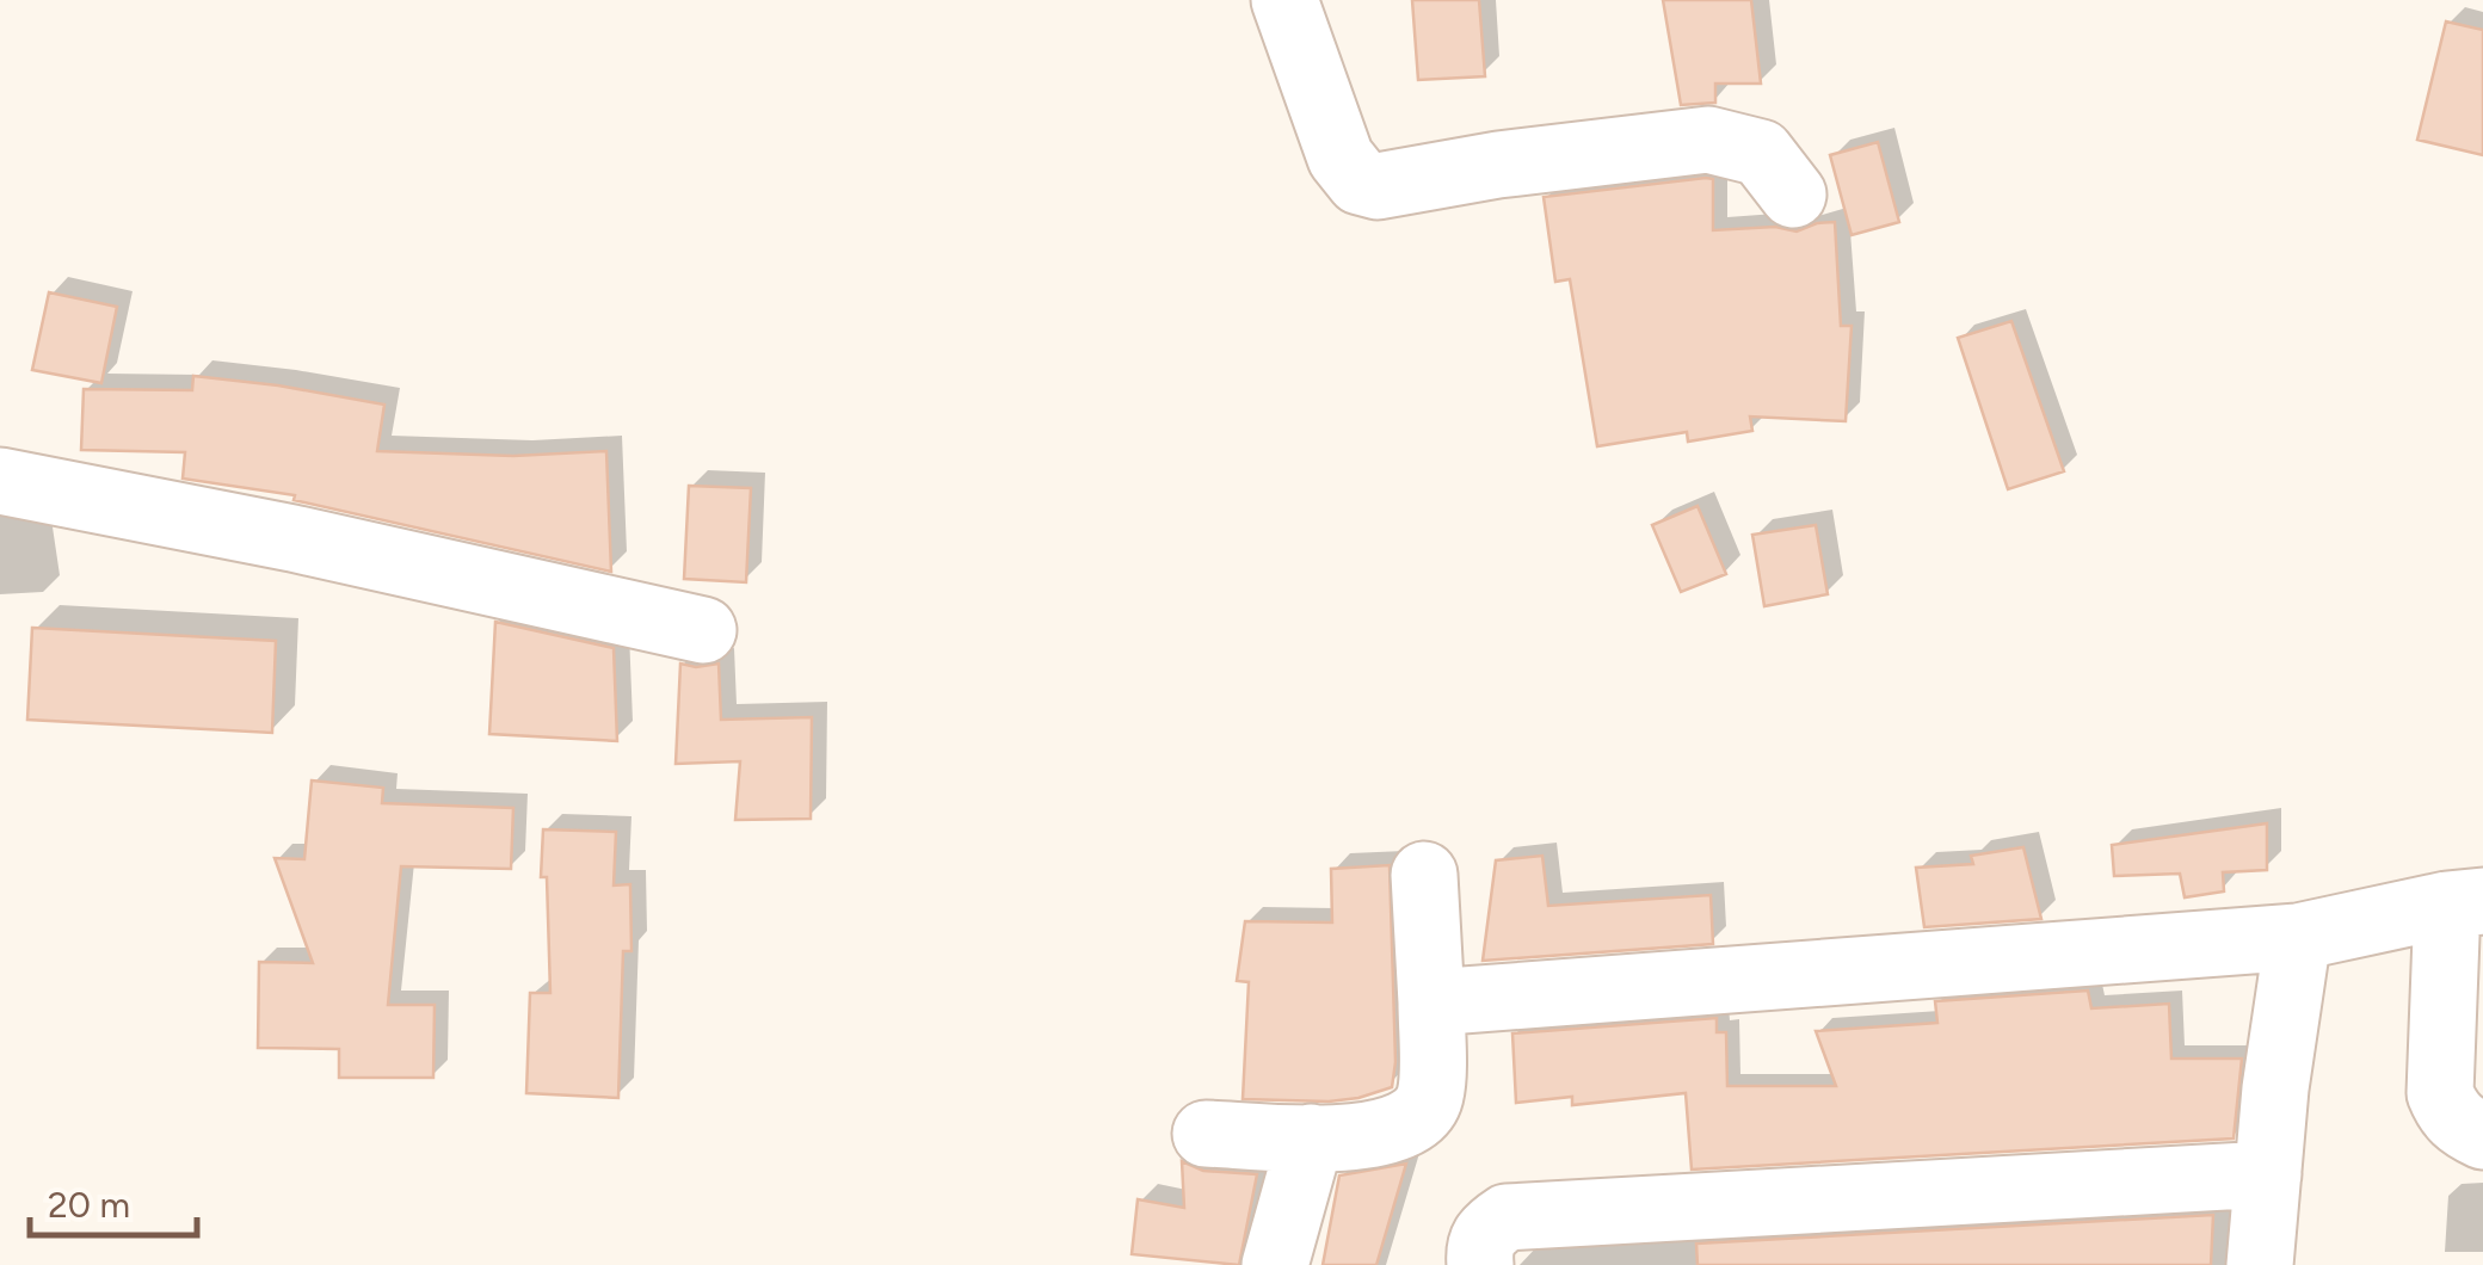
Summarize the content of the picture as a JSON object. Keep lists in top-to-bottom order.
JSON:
{
  "scale_bar": "20 m"
}
